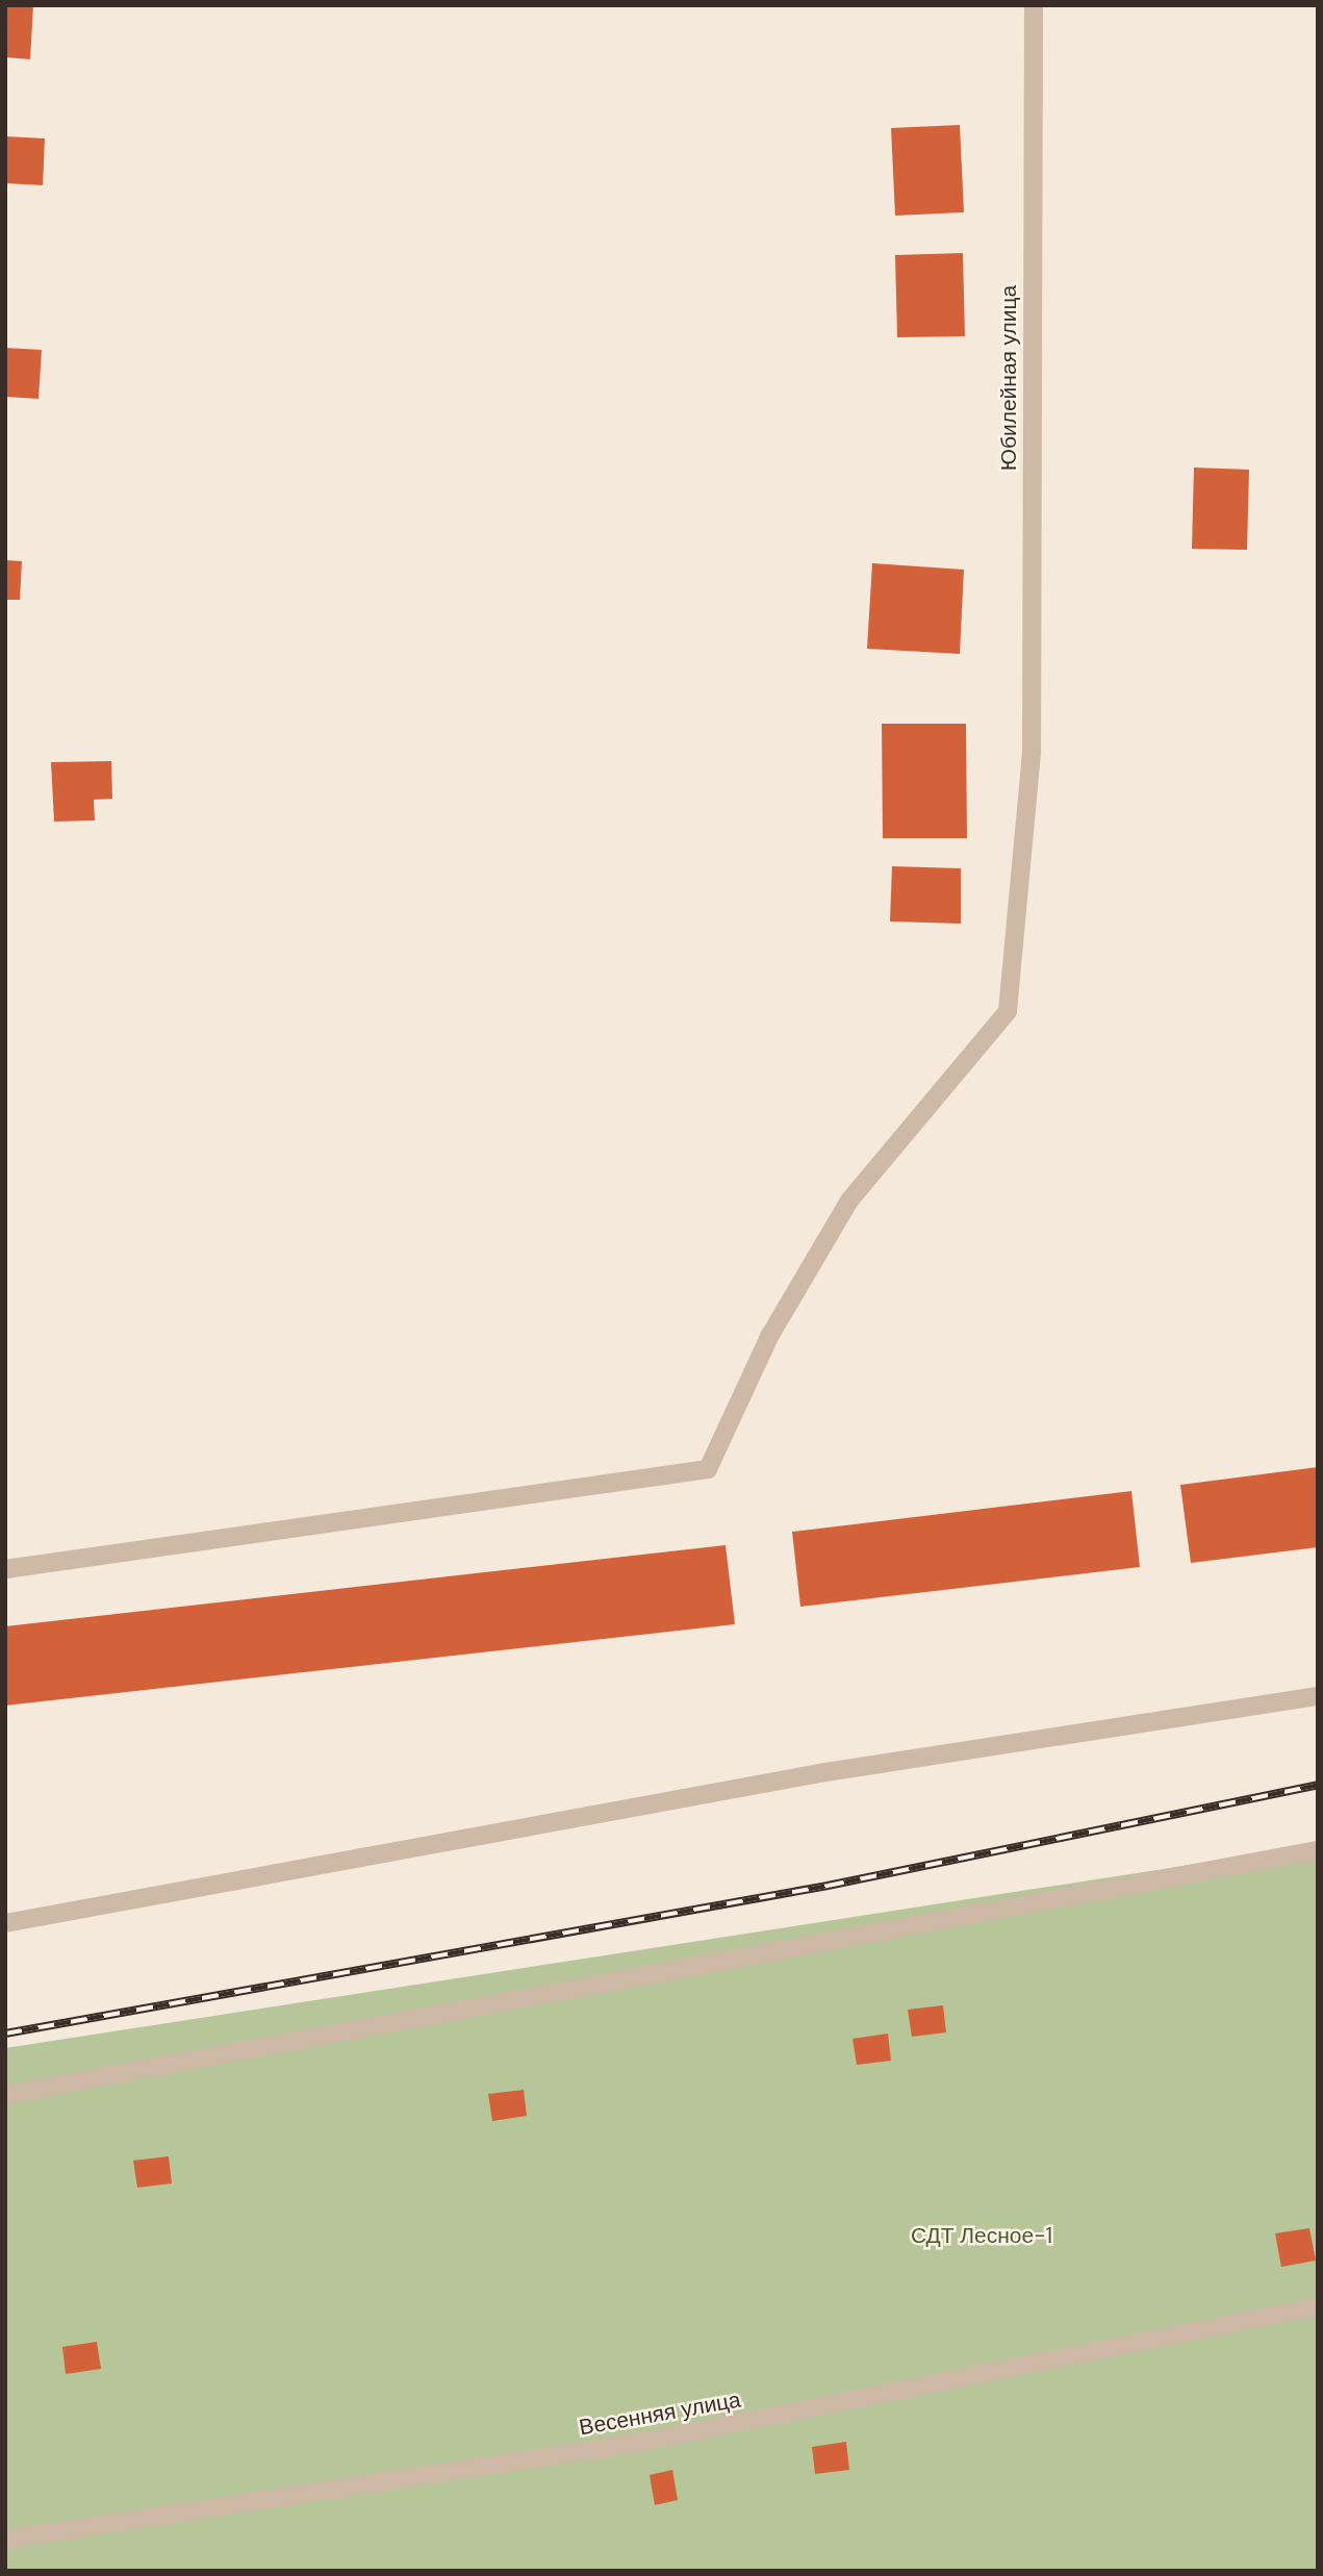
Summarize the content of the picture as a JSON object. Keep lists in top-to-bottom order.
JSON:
{
  "streets": {
    "street": ["Юбилейная улица", "Весенняя улица"]
  },
  "parks": ["СДТ Лесное-1"]
}
